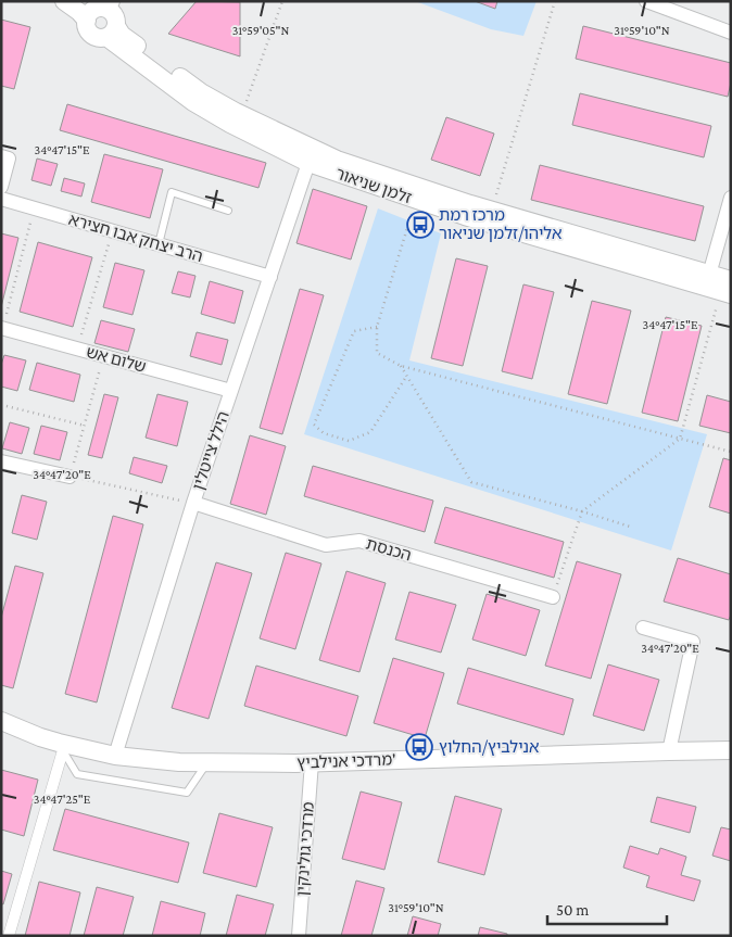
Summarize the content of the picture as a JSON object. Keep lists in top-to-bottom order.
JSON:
{
  "streets": {
    "street": [
      "זלמן שניאור",
      "הרב יצחק אבו חצירא",
      "שלום אש",
      "הילל צייטלין",
      "הכנסת",
      "מרדכי אנילביץ'",
      "מרדכי גולינקין"
    ]
  },
  "crossings": [
    ["זלמן שניאור", "הילל צייטלין"],
    ["הרב יצחק אבו חצירא", "הילל צייטלין"],
    ["שלום אש", "הילל צייטלין"],
    ["הילל צייטלין", "הכנסת"],
    ["הילל צייטלין", "מרדכי אנילביץ'"],
    ["מרדכי אנילביץ'", "מרדכי גולינקין"]
  ],
  "places": {
    "bus stop": ["מרכז רמת אליהו/זלמן שניאור", "אנילביץ/החלוץ"]
  },
  "scale_bar": "50 m",
  "coordinates": [
    "31°59'05\"N",
    "31°59'10\"N",
    "34°47'15\"E",
    "34°47'20\"E",
    "34°47'25\"E"
  ]
}
